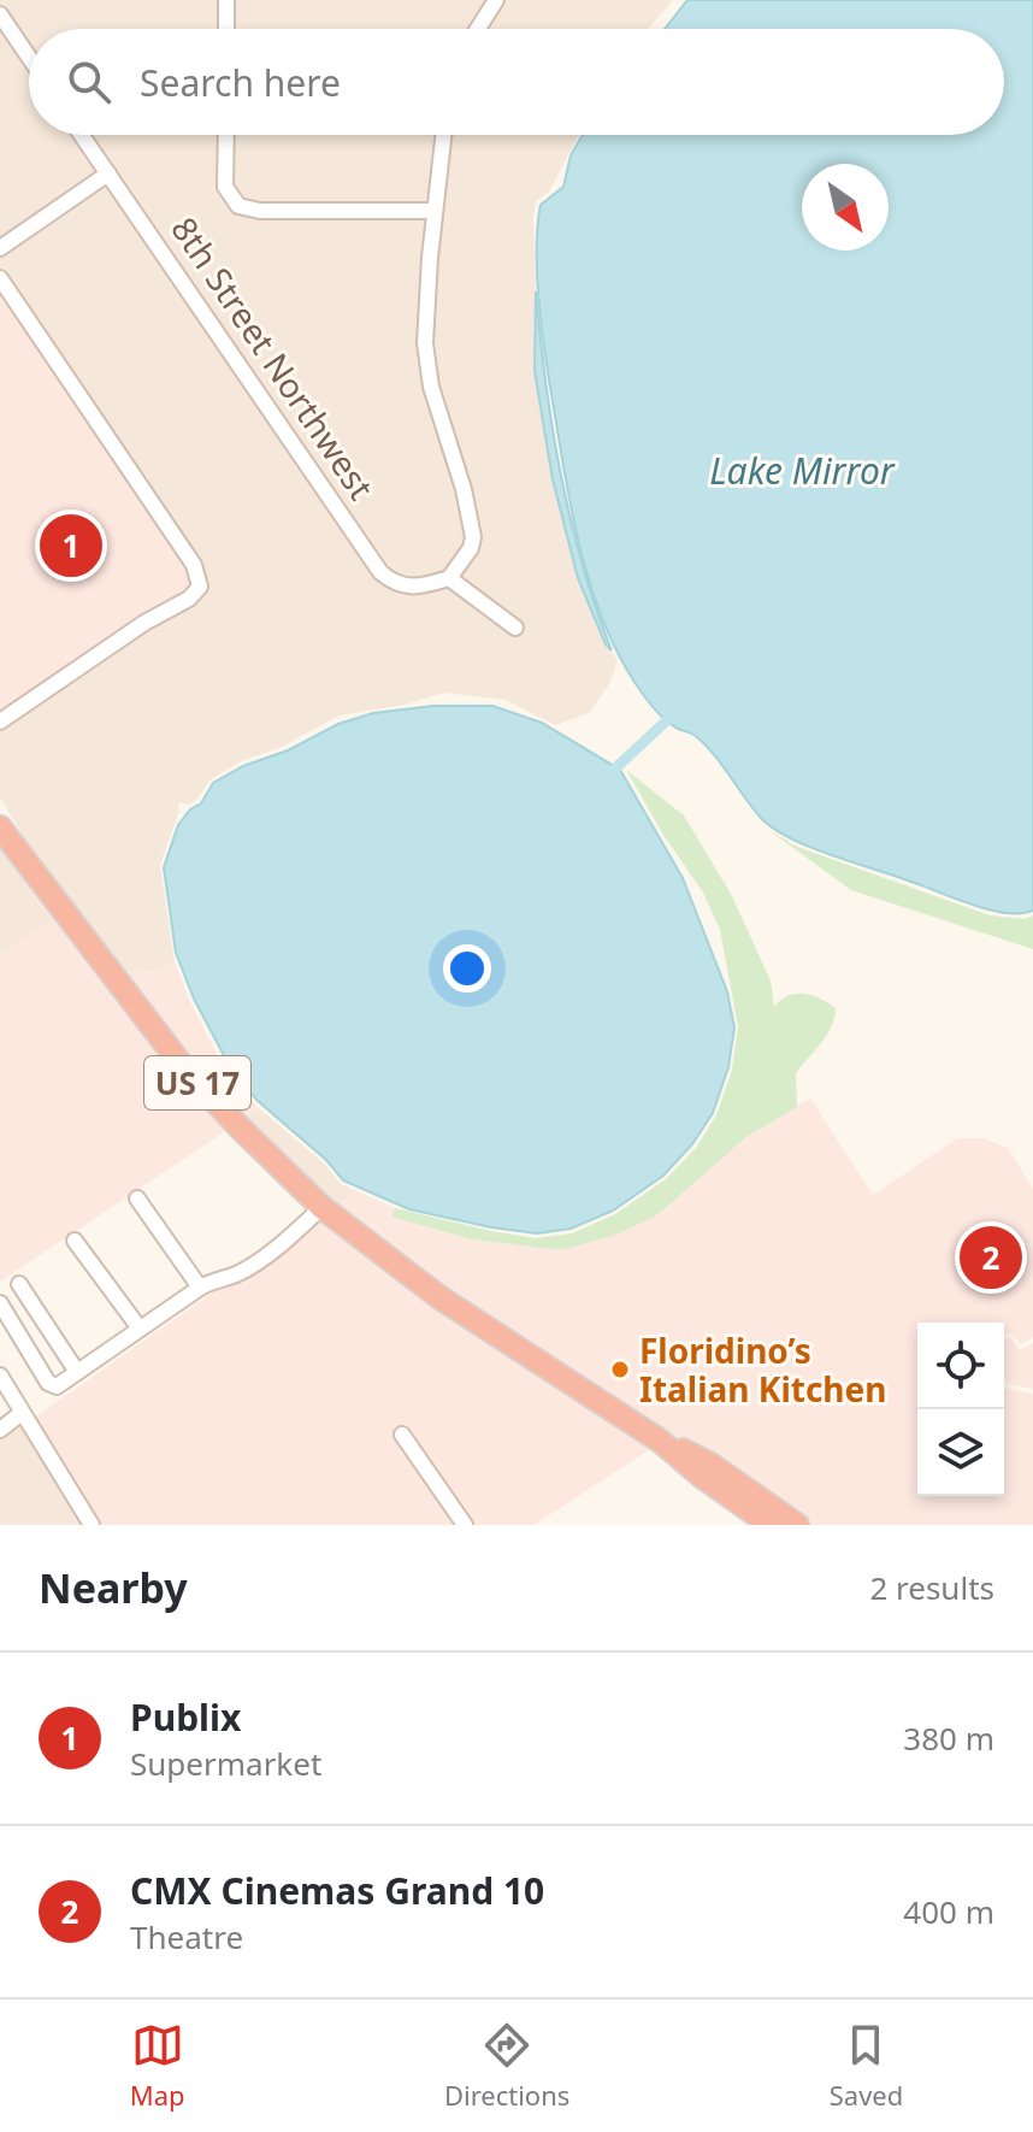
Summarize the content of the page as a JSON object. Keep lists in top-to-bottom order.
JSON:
{
  "streets": {
    "highway": ["US 17"],
    "street": ["8th Street Northwest"]
  },
  "water": ["Lake Mirror"],
  "places": ["Floridino’s Italian Kitchen"],
  "north": "bottom right",
  "page": {
    "search": "Search here",
    "pins": ["1", "2"],
    "heading": ["Nearby", "2 results"],
    "list": [
      {
        "mark": "1",
        "name": "Publix",
        "note": "Supermarket",
        "value": "380 m"
      },
      {
        "mark": "2",
        "name": "CMX Cinemas Grand 10",
        "note": "Theatre",
        "value": "400 m"
      }
    ],
    "nav": ["Map", "Directions", "Saved"]
  }
}
